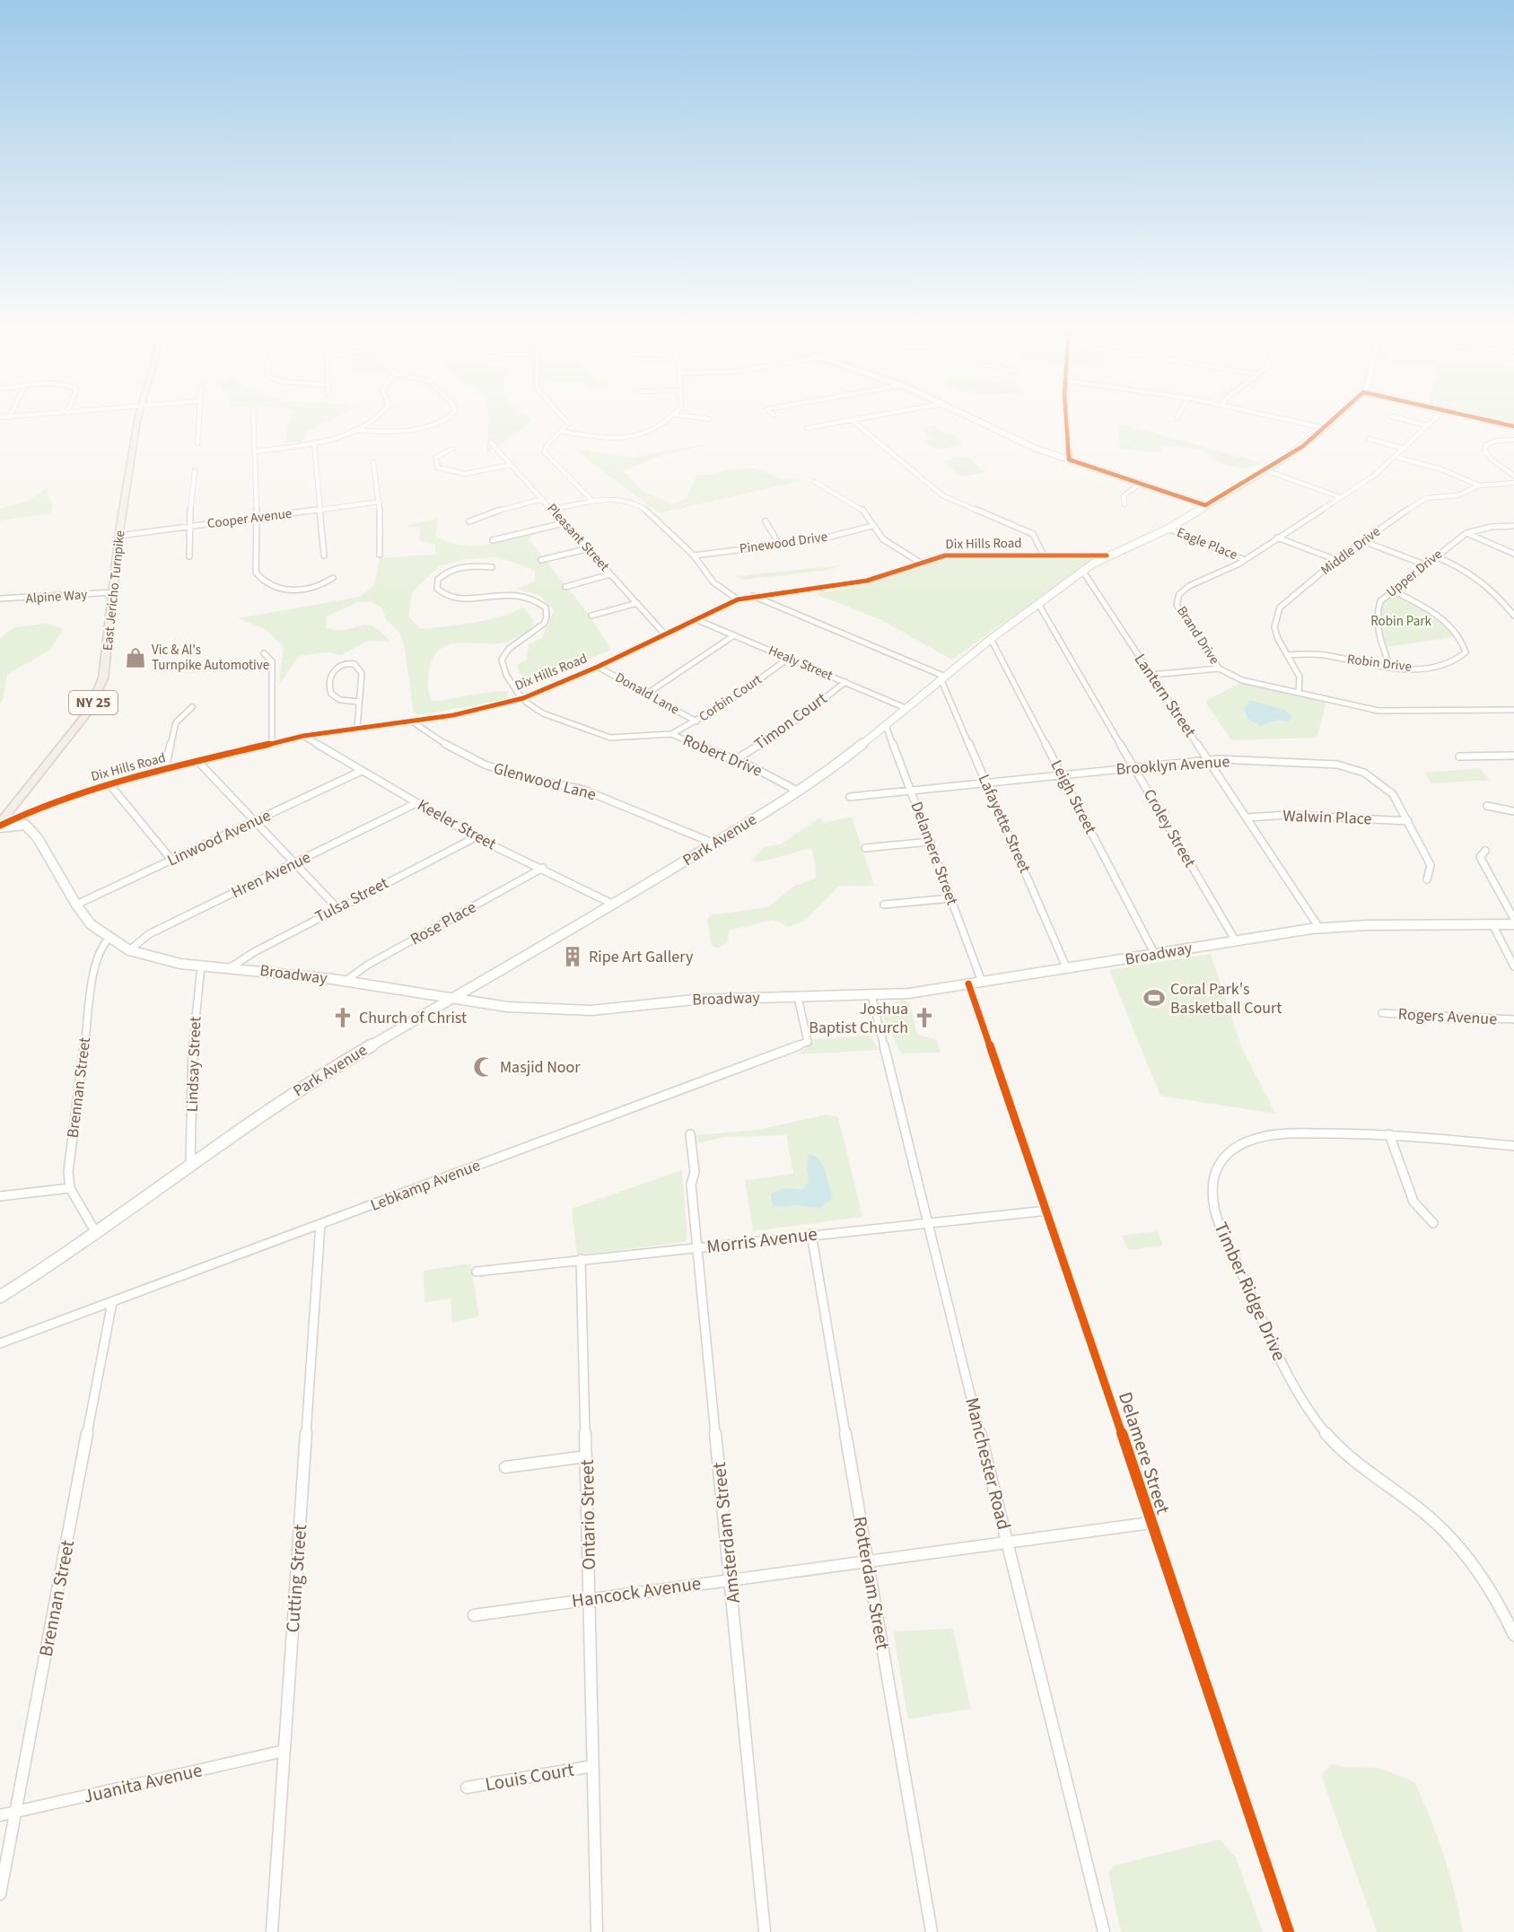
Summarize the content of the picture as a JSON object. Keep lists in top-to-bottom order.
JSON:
{
  "streets": {
    "main road": [
      "East Jericho Turnpike",
      "NY 25",
      "Park Avenue",
      "Broadway"
    ],
    "street": [
      "Cooper Avenue",
      "Pleasant Street",
      "Pinewood Drive",
      "Dix Hills Road",
      "Eagle Place",
      "Middle Drive",
      "Upper Drive",
      "Alpine Way",
      "Brand Drive",
      "Healy Street",
      "Robin Drive",
      "Donald Lane",
      "Lantern Street",
      "Corbin Court",
      "Timon Court",
      "Robert Drive",
      "Brooklyn Avenue",
      "Glenwood Lane",
      "Leigh Street",
      "Walwin Place",
      "Lafayette Street",
      "Keeler Street",
      "Croley Street",
      "Linwood Avenue",
      "Delamere Street",
      "Hren Avenue",
      "Tulsa Street",
      "Rose Place",
      "Rogers Avenue",
      "Lindsay Street",
      "Brennan Street",
      "Lebkamp Avenue",
      "Morris Avenue",
      "Timber Ridge Drive",
      "Manchester Road",
      "Ontario Street",
      "Amsterdam Street",
      "Cutting Street",
      "Rotterdam Street",
      "Hancock Avenue",
      "Louis Court",
      "Juanita Avenue"
    ]
  },
  "crossings": [
    ["Cooper Avenue", "East Jericho Turnpike"],
    ["Pleasant Street", "Dix Hills Road"],
    ["Dix Hills Road", "East Jericho Turnpike"],
    ["Dix Hills Road", "Healy Street"],
    ["Dix Hills Road", "Donald Lane"],
    ["Dix Hills Road", "Robert Drive"],
    ["Dix Hills Road", "Glenwood Lane"],
    ["Dix Hills Road", "Keeler Street"],
    ["Dix Hills Road", "Park Avenue"],
    ["Dix Hills Road", "Broadway"],
    ["Eagle Place", "Brand Drive"],
    ["Eagle Place", "Park Avenue"],
    ["Middle Drive", "Brand Drive"],
    ["Middle Drive", "Robin Drive"],
    ["Upper Drive", "Robin Drive"],
    ["East Jericho Turnpike", "Alpine Way"],
    ["East Jericho Turnpike", "Broadway"],
    ["Healy Street", "Corbin Court"],
    ["Healy Street", "Timon Court"],
    ["Healy Street", "Park Avenue"],
    ["Donald Lane", "Corbin Court"],
    ["Lantern Street", "Brooklyn Avenue"],
    ["Lantern Street", "Walwin Place"],
    ["Lantern Street", "Park Avenue"],
    ["Lantern Street", "Broadway"],
    ["Corbin Court", "Robert Drive"],
    ["Timon Court", "Robert Drive"],
    ["Robert Drive", "Park Avenue"],
    ["Brooklyn Avenue", "Leigh Street"],
    ["Brooklyn Avenue", "Walwin Place"],
    ["Brooklyn Avenue", "Lafayette Street"],
    ["Brooklyn Avenue", "Croley Street"],
    ["Brooklyn Avenue", "Delamere Street"],
    ["Glenwood Lane", "Park Avenue"],
    ["Leigh Street", "Park Avenue"],
    ["Leigh Street", "Broadway"],
    ["Lafayette Street", "Park Avenue"],
    ["Lafayette Street", "Broadway"],
    ["Keeler Street", "Linwood Avenue"],
    ["Keeler Street", "Park Avenue"],
    ["Keeler Street", "Hren Avenue"],
    ["Keeler Street", "Tulsa Street"],
    ["Keeler Street", "Rose Place"],
    ["Croley Street", "Park Avenue"],
    ["Croley Street", "Broadway"],
    ["Linwood Avenue", "Broadway"],
    ["Park Avenue", "Delamere Street"],
    ["Park Avenue", "Broadway"],
    ["Park Avenue", "Lindsay Street"],
    ["Park Avenue", "Brennan Street"],
    ["Delamere Street", "Broadway"],
    ["Delamere Street", "Morris Avenue"],
    ["Delamere Street", "Hancock Avenue"],
    ["Hren Avenue", "Broadway"],
    ["Tulsa Street", "Broadway"],
    ["Rose Place", "Broadway"],
    ["Broadway", "Lindsay Street"],
    ["Broadway", "Brennan Street"],
    ["Broadway", "Lebkamp Avenue"],
    ["Broadway", "Manchester Road"],
    ["Brennan Street", "Lebkamp Avenue"],
    ["Brennan Street", "Juanita Avenue"],
    ["Lebkamp Avenue", "Cutting Street"],
    ["Morris Avenue", "Manchester Road"],
    ["Morris Avenue", "Ontario Street"],
    ["Morris Avenue", "Amsterdam Street"],
    ["Morris Avenue", "Rotterdam Street"],
    ["Manchester Road", "Hancock Avenue"],
    ["Ontario Street", "Hancock Avenue"],
    ["Ontario Street", "Louis Court"],
    ["Amsterdam Street", "Hancock Avenue"],
    ["Cutting Street", "Juanita Avenue"],
    ["Rotterdam Street", "Hancock Avenue"]
  ],
  "parks": ["Robin Park"],
  "places": {
    "shop": ["Vic & Al's Turnpike Automotive"],
    "building": ["Ripe Art Gallery"],
    "sports": ["Coral Park's Basketball Court"],
    "church": ["Church of Christ", "Joshua Baptist Church"],
    "mosque": ["Masjid Noor"]
  }
}
